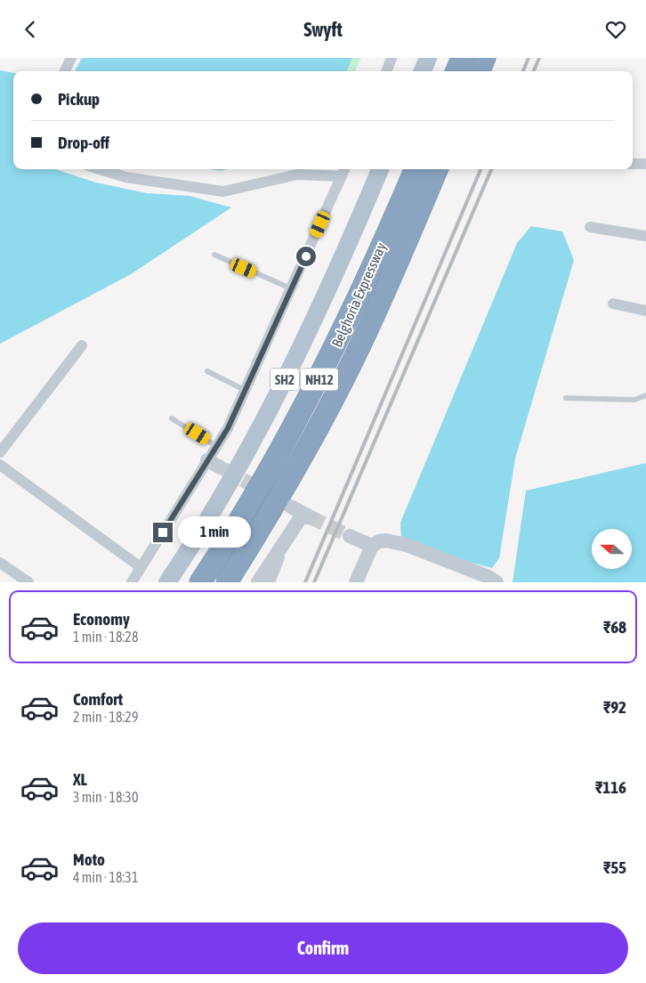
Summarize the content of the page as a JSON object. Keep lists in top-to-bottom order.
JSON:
{
  "streets": {
    "highway": ["Belghoria Expressway", "NH12"],
    "main road": ["SH2"]
  },
  "north": "left",
  "page": {
    "header": "Swyft",
    "banner": ["Pickup", "Drop-off"],
    "bubble": "1 min",
    "list": [
      {
        "name": "Economy",
        "note": "1 min · 18:28",
        "value": "₹68"
      },
      {
        "name": "Comfort",
        "note": "2 min · 18:29",
        "value": "₹92"
      },
      {
        "name": "XL",
        "note": "3 min · 18:30",
        "value": "₹116"
      },
      {
        "name": "Moto",
        "note": "4 min · 18:31",
        "value": "₹55"
      }
    ],
    "buttons": "Confirm"
  }
}
